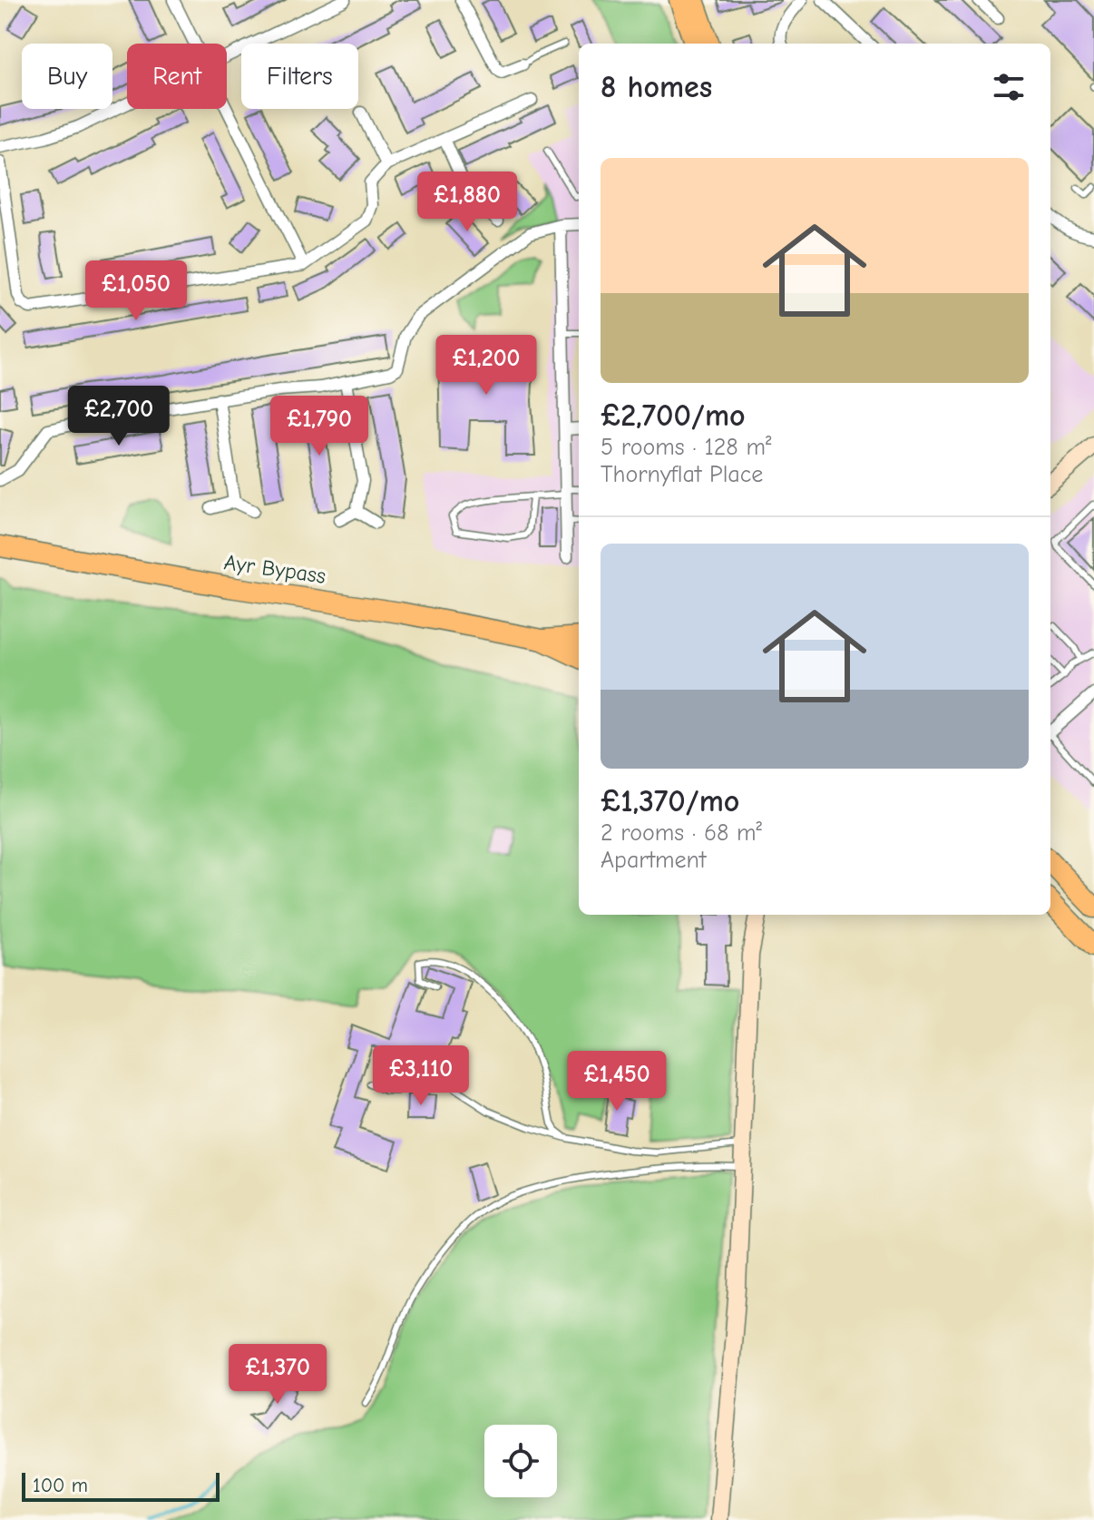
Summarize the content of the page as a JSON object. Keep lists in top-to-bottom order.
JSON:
{
  "streets": {
    "highway": ["Ayr Bypass"]
  },
  "scale_bar": "100 m",
  "page": {
    "chip": ["Buy", "Rent", "Filters"],
    "heading": "8 homes",
    "list": [
      {
        "name": "£2,700/mo",
        "note": "5 rooms · 128 m² · Thornyflat Place"
      },
      {
        "name": "£1,370/mo",
        "note": "2 rooms · 68 m² · Apartment"
      }
    ],
    "price": [
      "£1,880",
      "£1,050",
      "£1,200",
      "£2,700",
      "£1,790",
      "£3,110",
      "£1,450",
      "£1,370"
    ],
    "scale": "100 m"
  }
}
